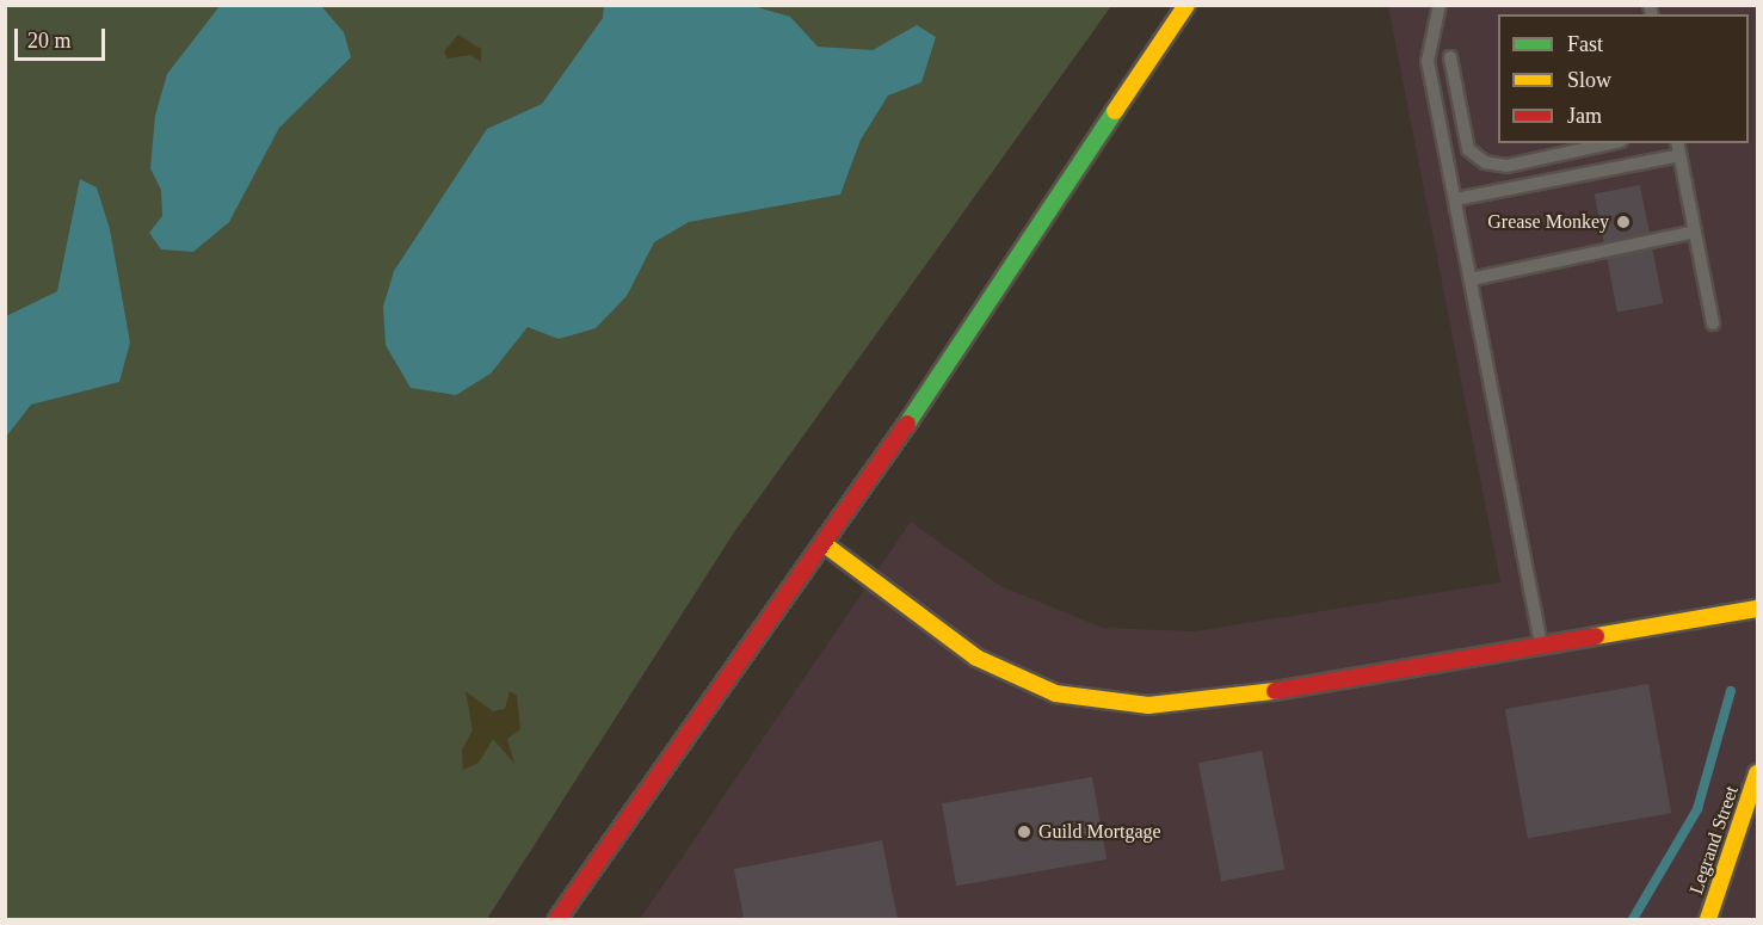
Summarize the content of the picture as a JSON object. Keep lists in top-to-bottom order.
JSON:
{
  "streets": {
    "main road": ["Legrand Street"]
  },
  "places": ["Grease Monkey", "Guild Mortgage"],
  "legend": ["Fast", "Slow", "Jam"],
  "scale_bar": "20 m"
}
